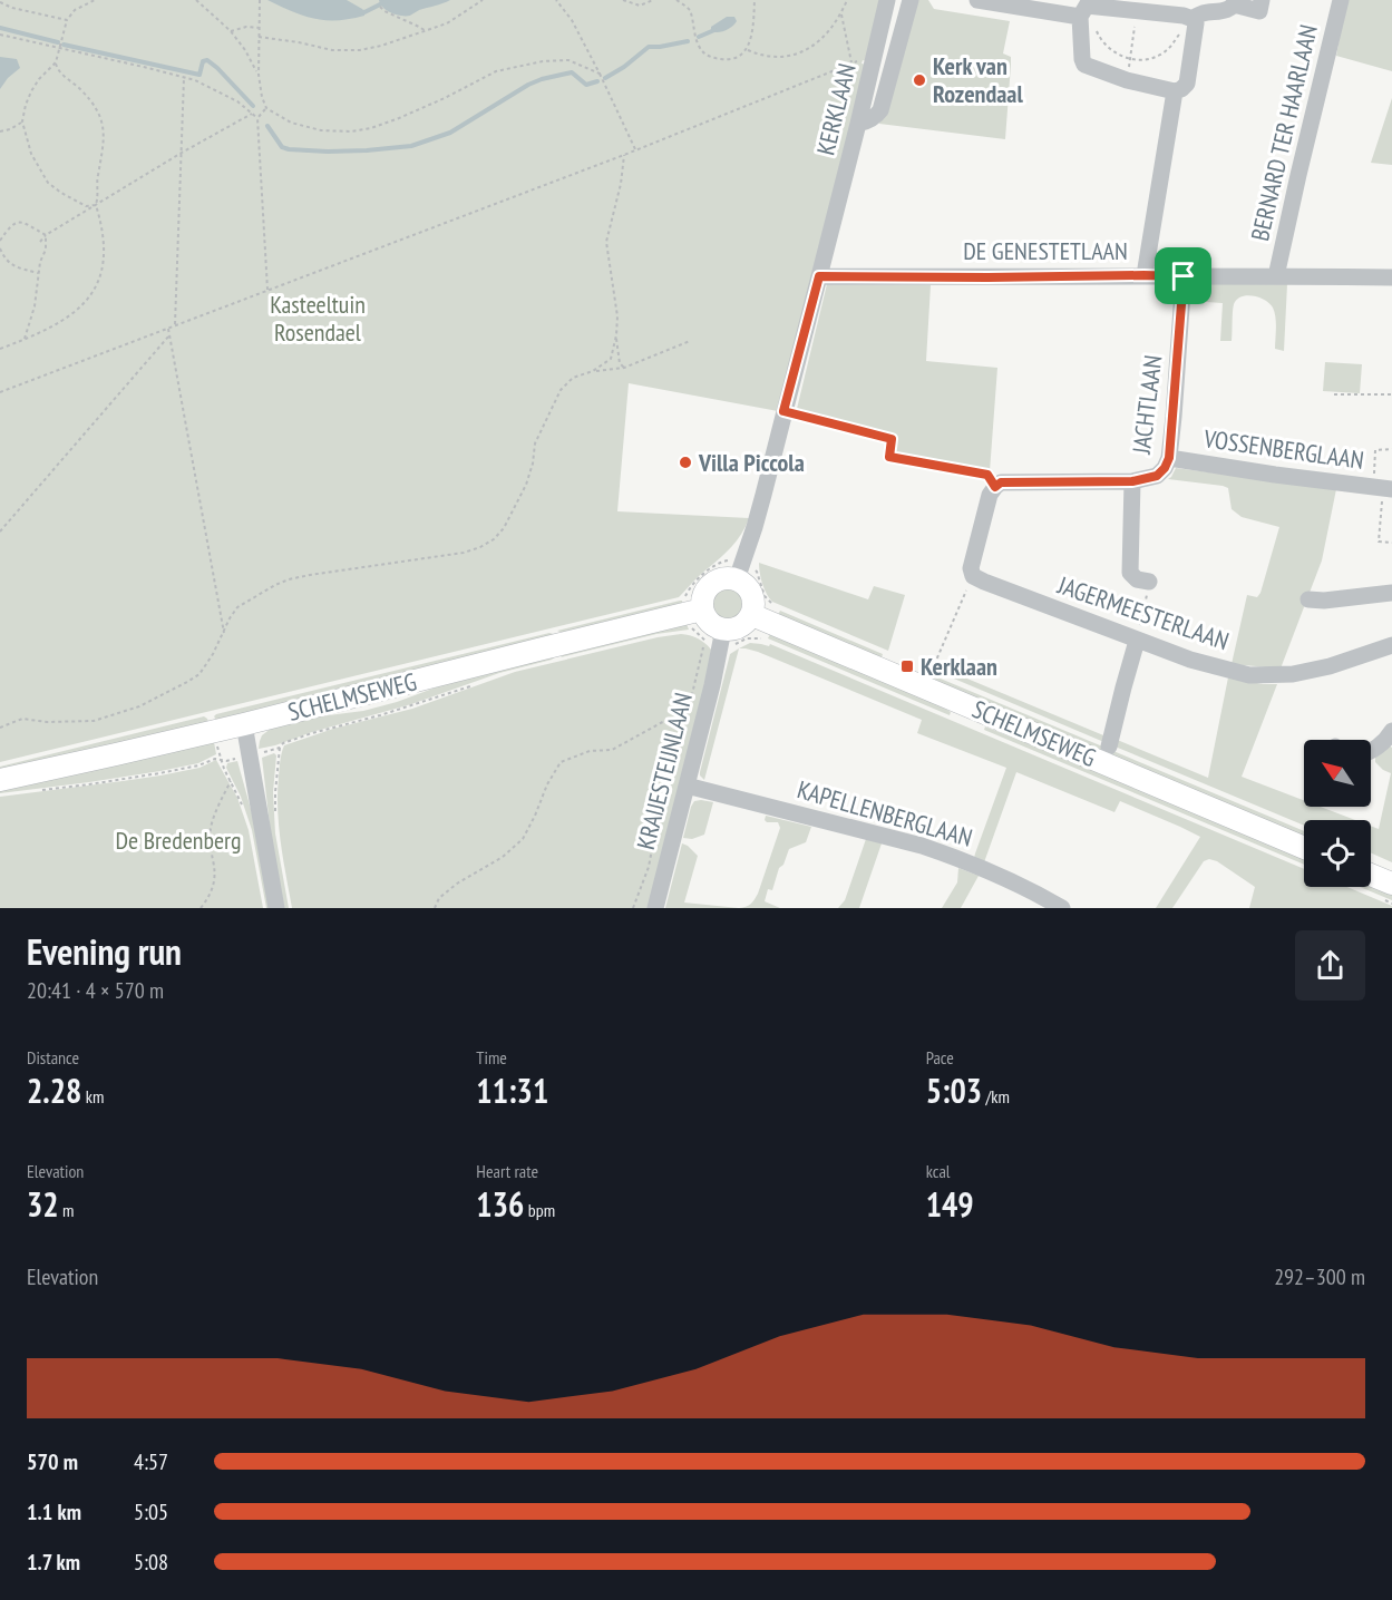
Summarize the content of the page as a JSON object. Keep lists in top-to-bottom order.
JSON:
{
  "streets": {
    "main road": ["SCHELMSEWEG"],
    "street": [
      "KERKLAAN",
      "BERNARD TER HAARLAAN",
      "DE GENESTETLAAN",
      "JACHTLAAN",
      "VOSSENBERGLAAN",
      "JAGERMEESTERLAAN",
      "KRAIJESTEIJNLAAN",
      "KAPELLENBERGLAAN"
    ]
  },
  "crossings": [
    ["KERKLAAN", "DE GENESTETLAAN"],
    ["KERKLAAN", "SCHELMSEWEG"],
    ["KERKLAAN", "KRAIJESTEIJNLAAN"],
    ["BERNARD TER HAARLAAN", "DE GENESTETLAAN"],
    ["DE GENESTETLAAN", "JACHTLAAN"],
    ["JACHTLAAN", "VOSSENBERGLAAN"],
    ["SCHELMSEWEG", "KRAIJESTEIJNLAAN"],
    ["KRAIJESTEIJNLAAN", "KAPELLENBERGLAAN"]
  ],
  "parks": ["Kasteeltuin Rosendael", "De Bredenberg"],
  "places": {
    "other": ["Kerk van Rozendaal", "Villa Piccola"],
    "transit": ["Kerklaan"]
  },
  "north": "top left",
  "page": {
    "heading": ["Evening run", "20:41 · 4 × 570 m"],
    "stats": [
      ["Distance", "2.28 km"],
      ["Time", "11:31"],
      ["Pace", "5:03 /km"],
      ["Elevation", "32 m"],
      ["Heart rate", "136 bpm"],
      ["kcal", "149"]
    ],
    "chart": ["Elevation", "292–300 m"],
    "list": [
      {
        "name": "570 m",
        "note": "4:57"
      },
      {
        "name": "1.1 km",
        "note": "5:05"
      },
      {
        "name": "1.7 km",
        "note": "5:08"
      }
    ]
  }
}
